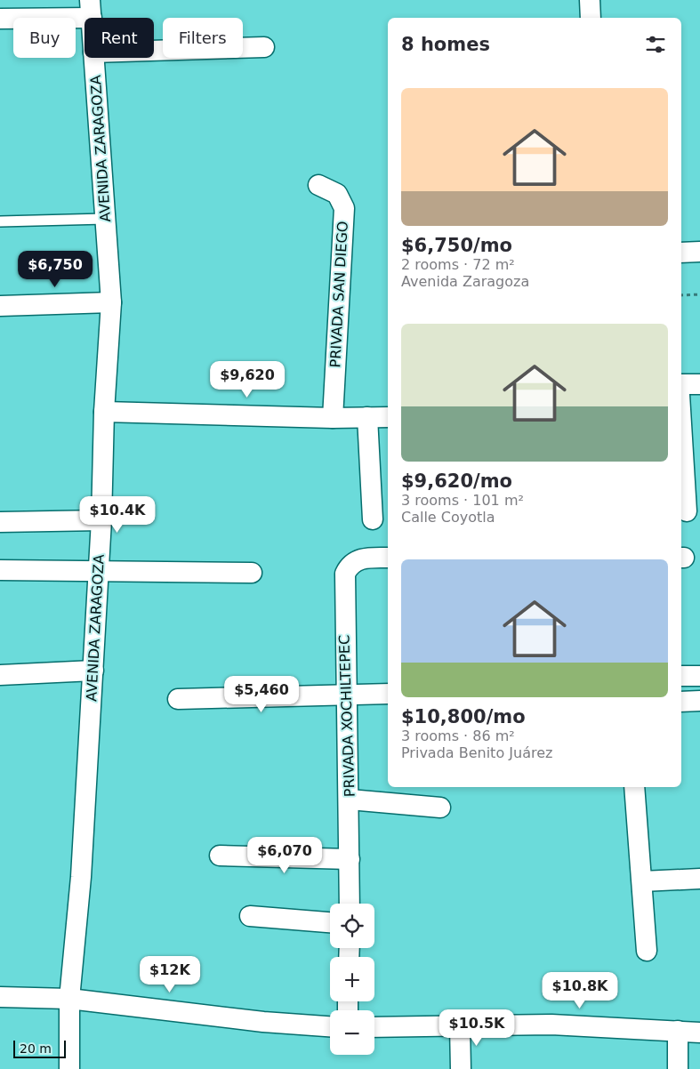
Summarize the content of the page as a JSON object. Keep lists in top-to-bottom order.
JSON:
{
  "streets": {
    "street": ["AVENIDA ZARAGOZA", "PRIVADA SAN DIEGO", "PRIVADA XOCHILTEPEC"]
  },
  "scale_bar": "20 m",
  "page": {
    "chip": ["Buy", "Rent", "Filters"],
    "heading": "8 homes",
    "list": [
      {
        "name": "$6,750/mo",
        "note": "2 rooms · 72 m² · Avenida Zaragoza"
      },
      {
        "name": "$9,620/mo",
        "note": "3 rooms · 101 m² · Calle Coyotla"
      },
      {
        "name": "$10,800/mo",
        "note": "3 rooms · 86 m² · Privada Benito Juárez"
      }
    ],
    "price": [
      "$6,750",
      "$9,620",
      "$10.4K",
      "$5,460",
      "$6,070",
      "$12K",
      "$10.8K",
      "$10.5K"
    ],
    "map_buttons": ["+", "−"],
    "scale": "20 m"
  }
}
